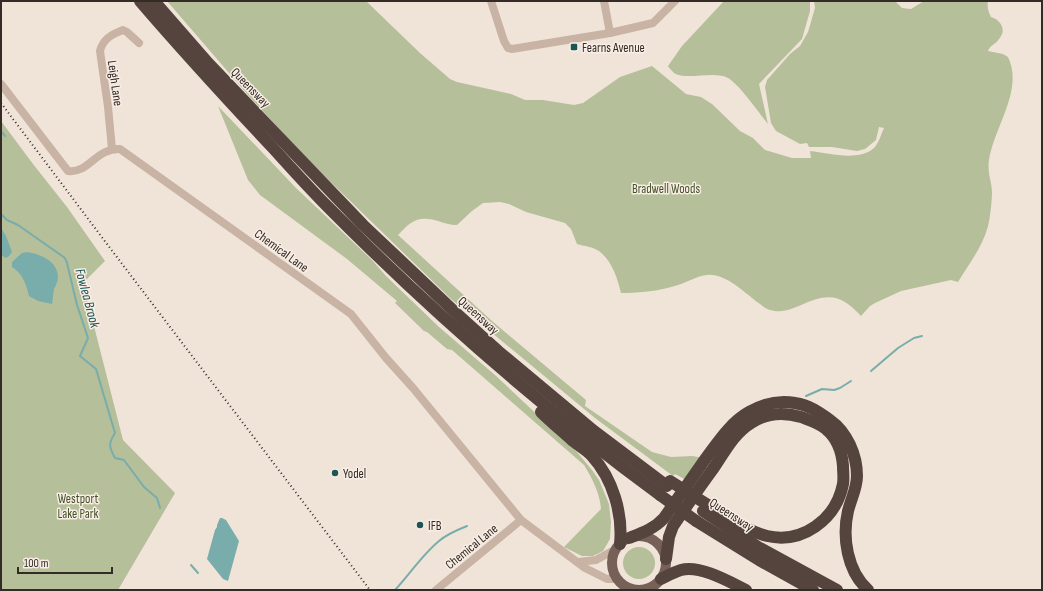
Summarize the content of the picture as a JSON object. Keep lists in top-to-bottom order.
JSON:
{
  "streets": {
    "highway": ["Queensway"],
    "street": ["Leigh Lane", "Chemical Lane"]
  },
  "crossings": [
    ["Leigh Lane", "Chemical Lane"]
  ],
  "water": ["Fowlea Brook"],
  "parks": ["Bradwell Woods", "Westport Lake Park"],
  "places": {
    "transit": ["Fearns Avenue"],
    "other": ["Yodel", "IFB"]
  },
  "scale_bar": "100 m"
}
